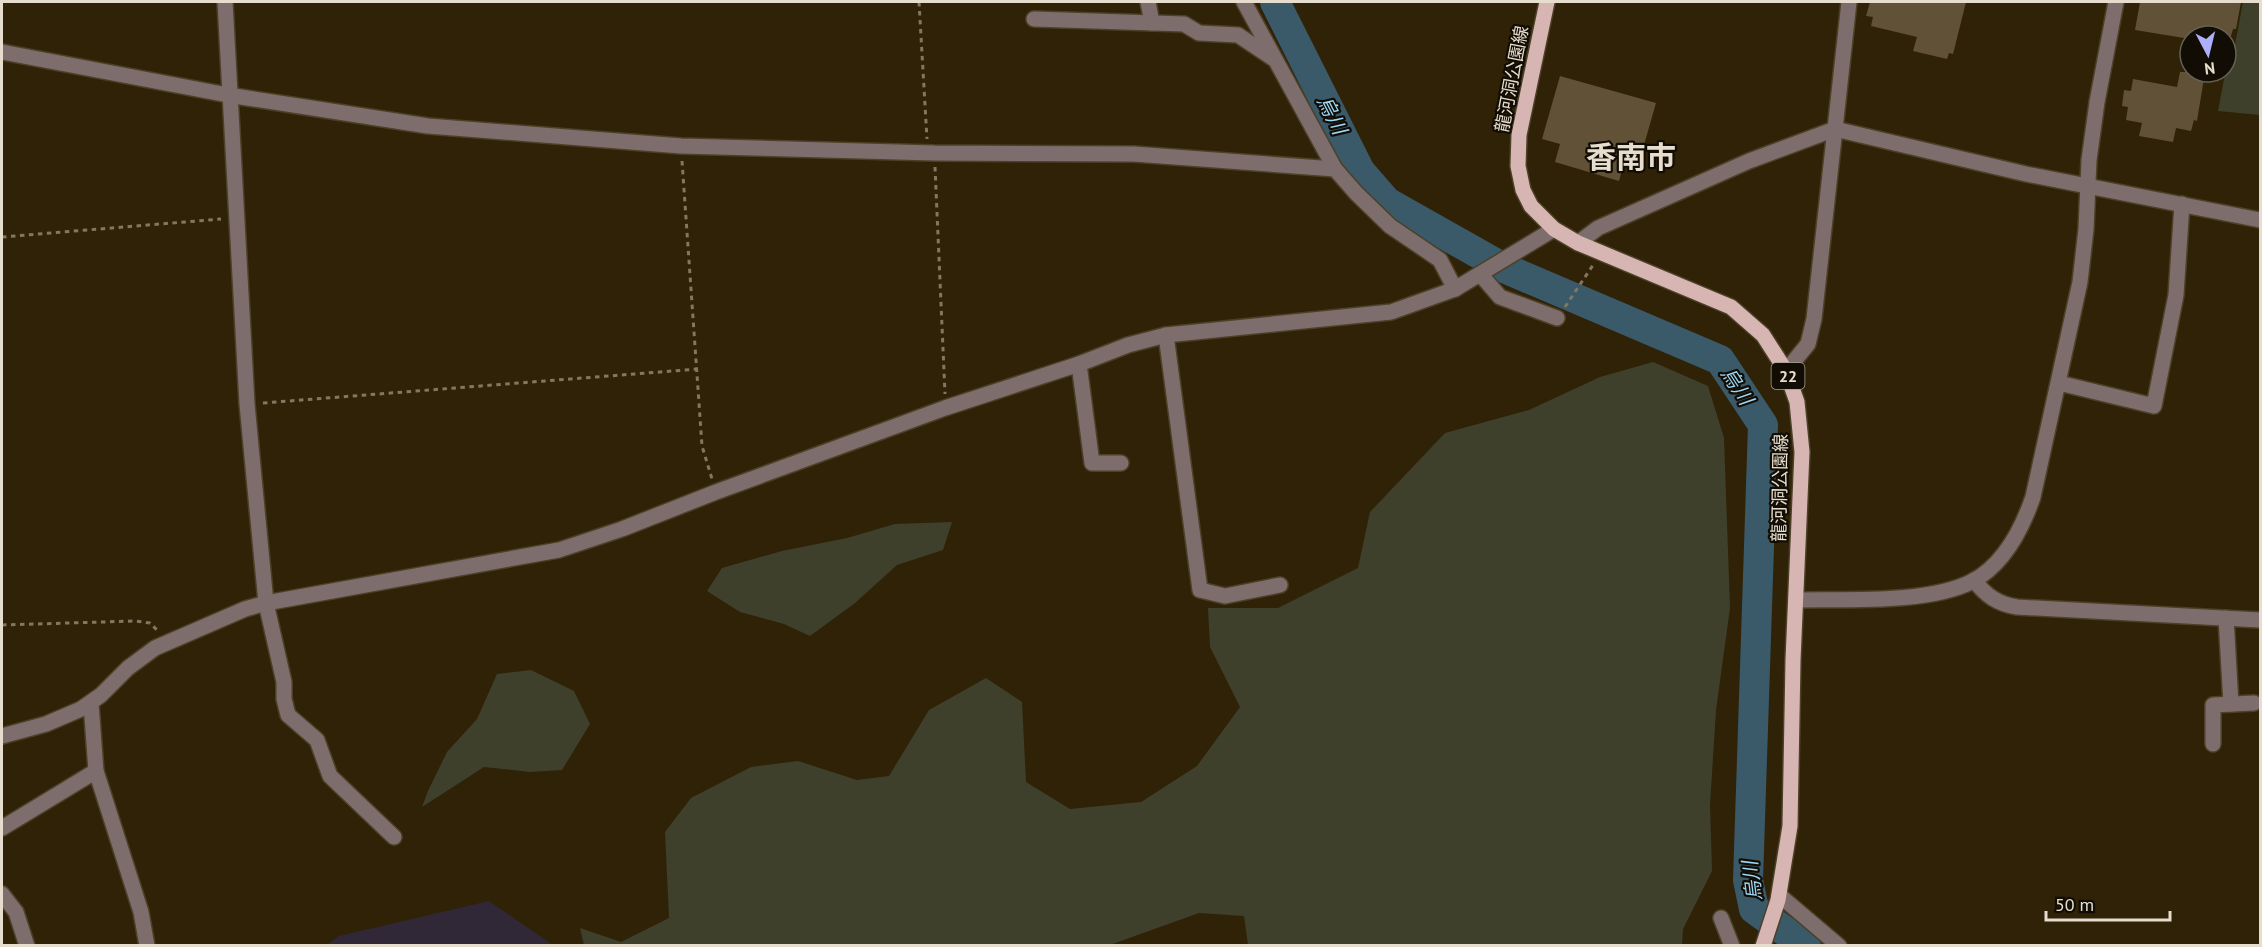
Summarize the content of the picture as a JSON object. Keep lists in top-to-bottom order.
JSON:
{
  "streets": {
    "main road": ["龍河洞公園線", "22"]
  },
  "districts": ["香南市"],
  "water": ["烏川"],
  "scale_bar": "50 m",
  "north": "bottom"
}
